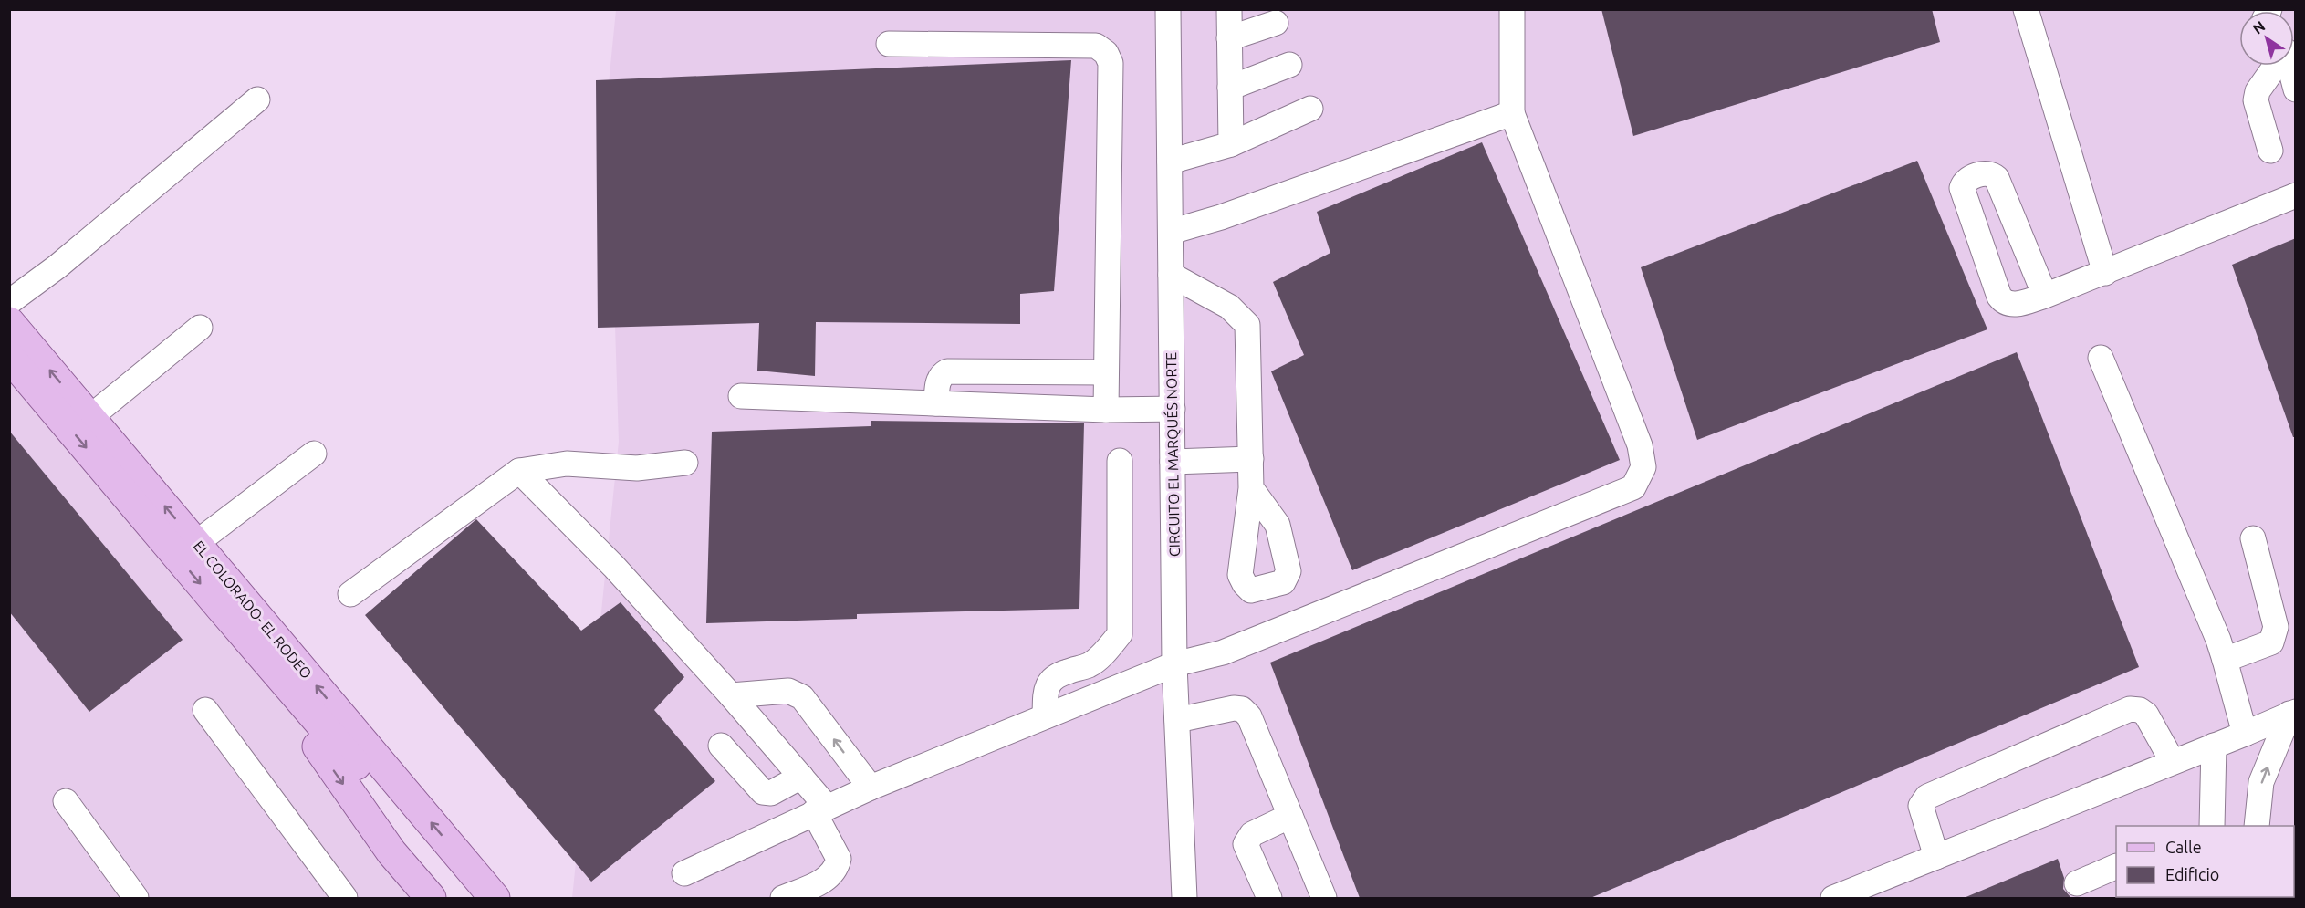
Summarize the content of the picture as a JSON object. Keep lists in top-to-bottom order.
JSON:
{
  "streets": {
    "main road": ["EL COLORADO- EL RODEO"],
    "street": ["CIRCUITO EL MARQUÉS NORTE"]
  },
  "legend": ["Calle", "Edificio"],
  "north": "top left"
}
